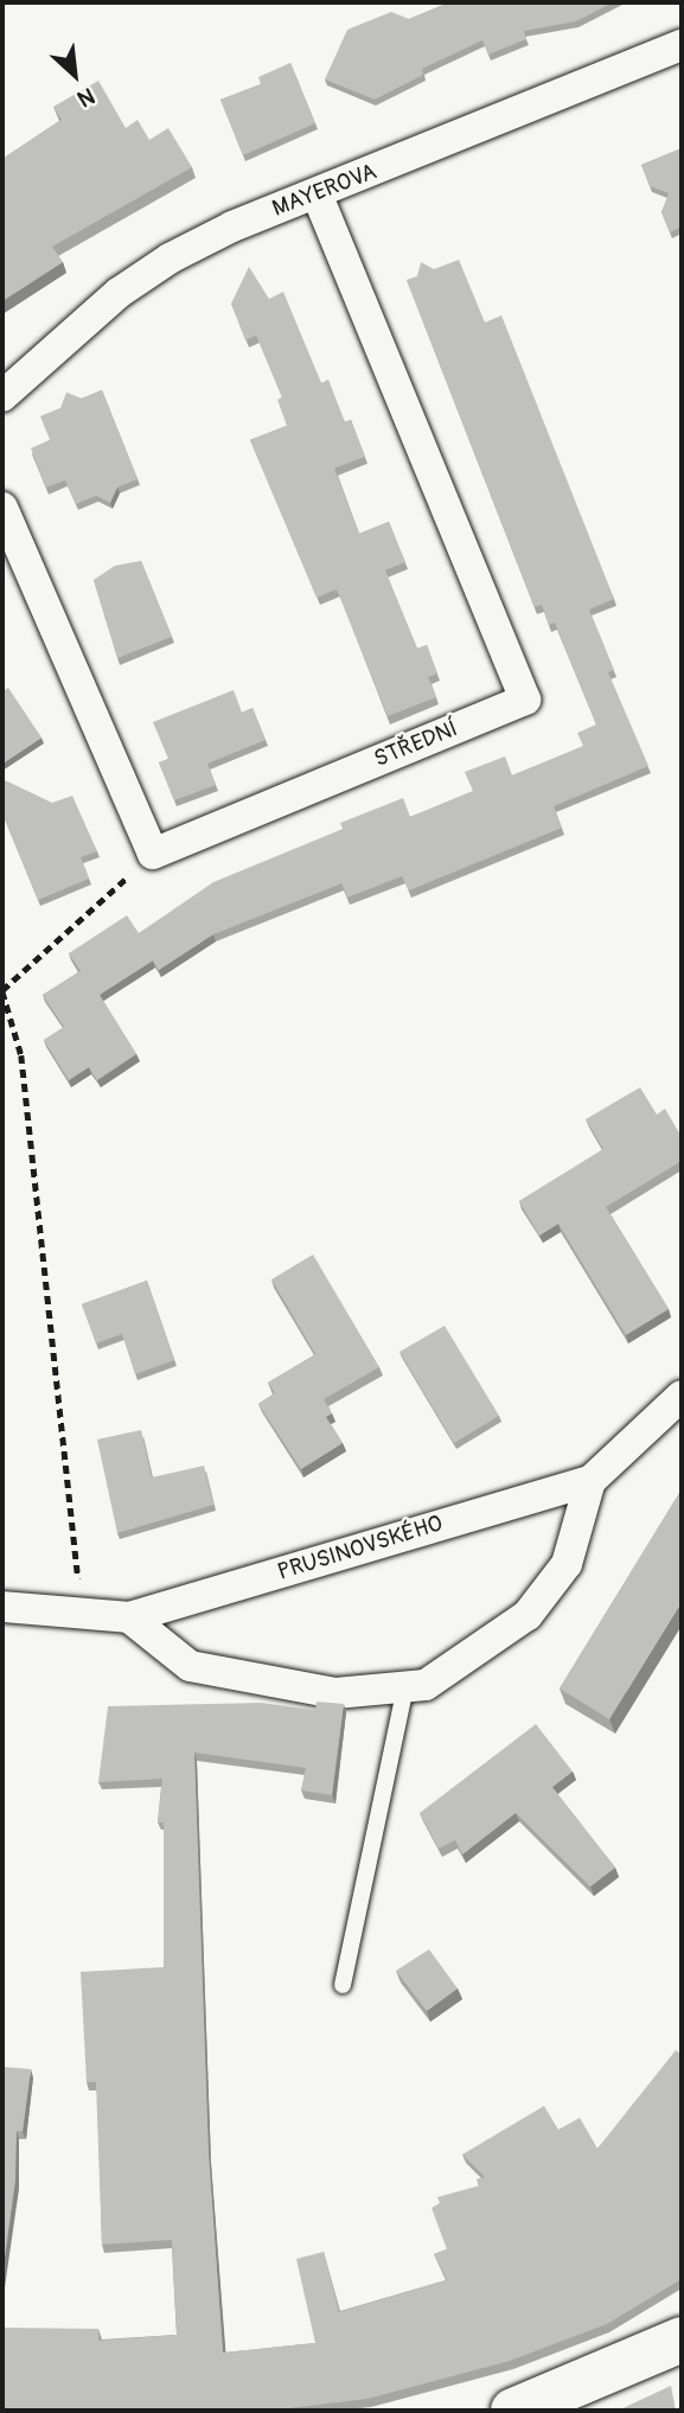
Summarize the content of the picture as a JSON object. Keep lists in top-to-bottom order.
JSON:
{
  "streets": {
    "street": ["MAYEROVA", "STŘEDNÍ", "PRUSINOVSKÉHO"]
  },
  "crossings": [
    ["MAYEROVA", "STŘEDNÍ"]
  ],
  "north": "bottom right"
}
